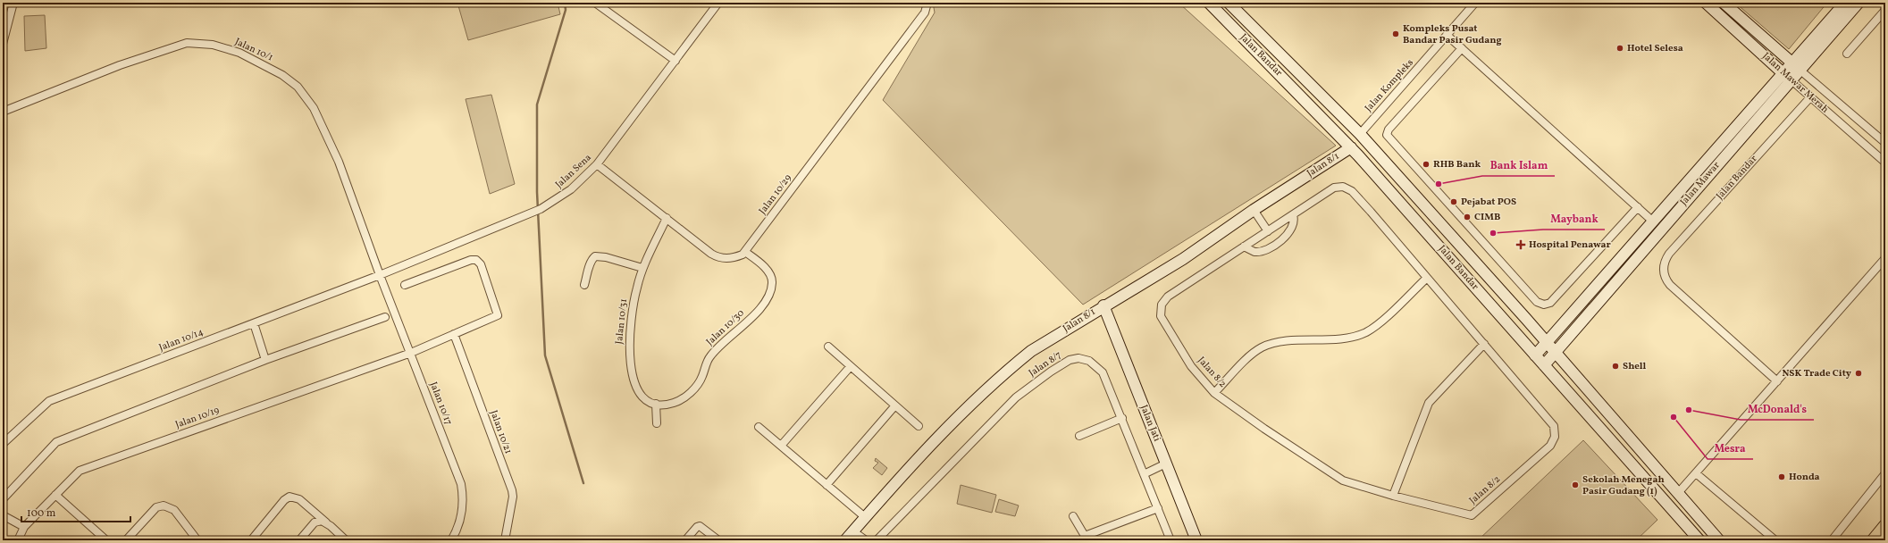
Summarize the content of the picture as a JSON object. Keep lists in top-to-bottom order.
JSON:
{
  "streets": {
    "street": [
      "Jalan 10/1",
      "Jalan Bandar",
      "Jalan Mawar Merah",
      "Jalan Kompleks",
      "Jalan 8/1",
      "Jalan Sena",
      "Jalan Mawar",
      "Jalan 10/29",
      "Jalan 10/31",
      "Jalan 10/30",
      "Jalan 10/14",
      "Jalan 8/7",
      "Jalan 8/2",
      "Jalan 10/17",
      "Jalan 10/19",
      "Jalan Jati",
      "Jalan 10/21"
    ]
  },
  "crossings": [
    ["Jalan 10/1", "Jalan Sena"],
    ["Jalan 10/1", "Jalan 10/14"],
    ["Jalan 10/1", "Jalan 10/17"],
    ["Jalan Bandar", "Jalan Mawar Merah"],
    ["Jalan Bandar", "Jalan Kompleks"],
    ["Jalan Bandar", "Jalan 8/1"],
    ["Jalan Bandar", "Jalan Mawar"],
    ["Jalan Mawar Merah", "Jalan Mawar"],
    ["Jalan 8/1", "Jalan Jati"],
    ["Jalan Sena", "Jalan 10/14"],
    ["Jalan Sena", "Jalan 10/17"],
    ["Jalan 10/29", "Jalan 10/30"],
    ["Jalan 10/31", "Jalan 10/30"],
    ["Jalan 10/14", "Jalan 10/17"],
    ["Jalan 10/17", "Jalan 10/19"],
    ["Jalan 10/19", "Jalan 10/21"]
  ],
  "places": {
    "other": [
      "Kompleks Pusat Bandar Pasir Gudang",
      "Hotel Selesa",
      "RHB Bank",
      "Bank Islam",
      "Pejabat POS",
      "CIMB",
      "Maybank",
      "Shell",
      "NSK Trade City",
      "McDonald's",
      "Mesra",
      "Honda",
      "Sekolah Menegah Pasir Gudang (1)"
    ],
    "health": ["Hospital Penawar"]
  },
  "scale_bar": "100 m"
}
